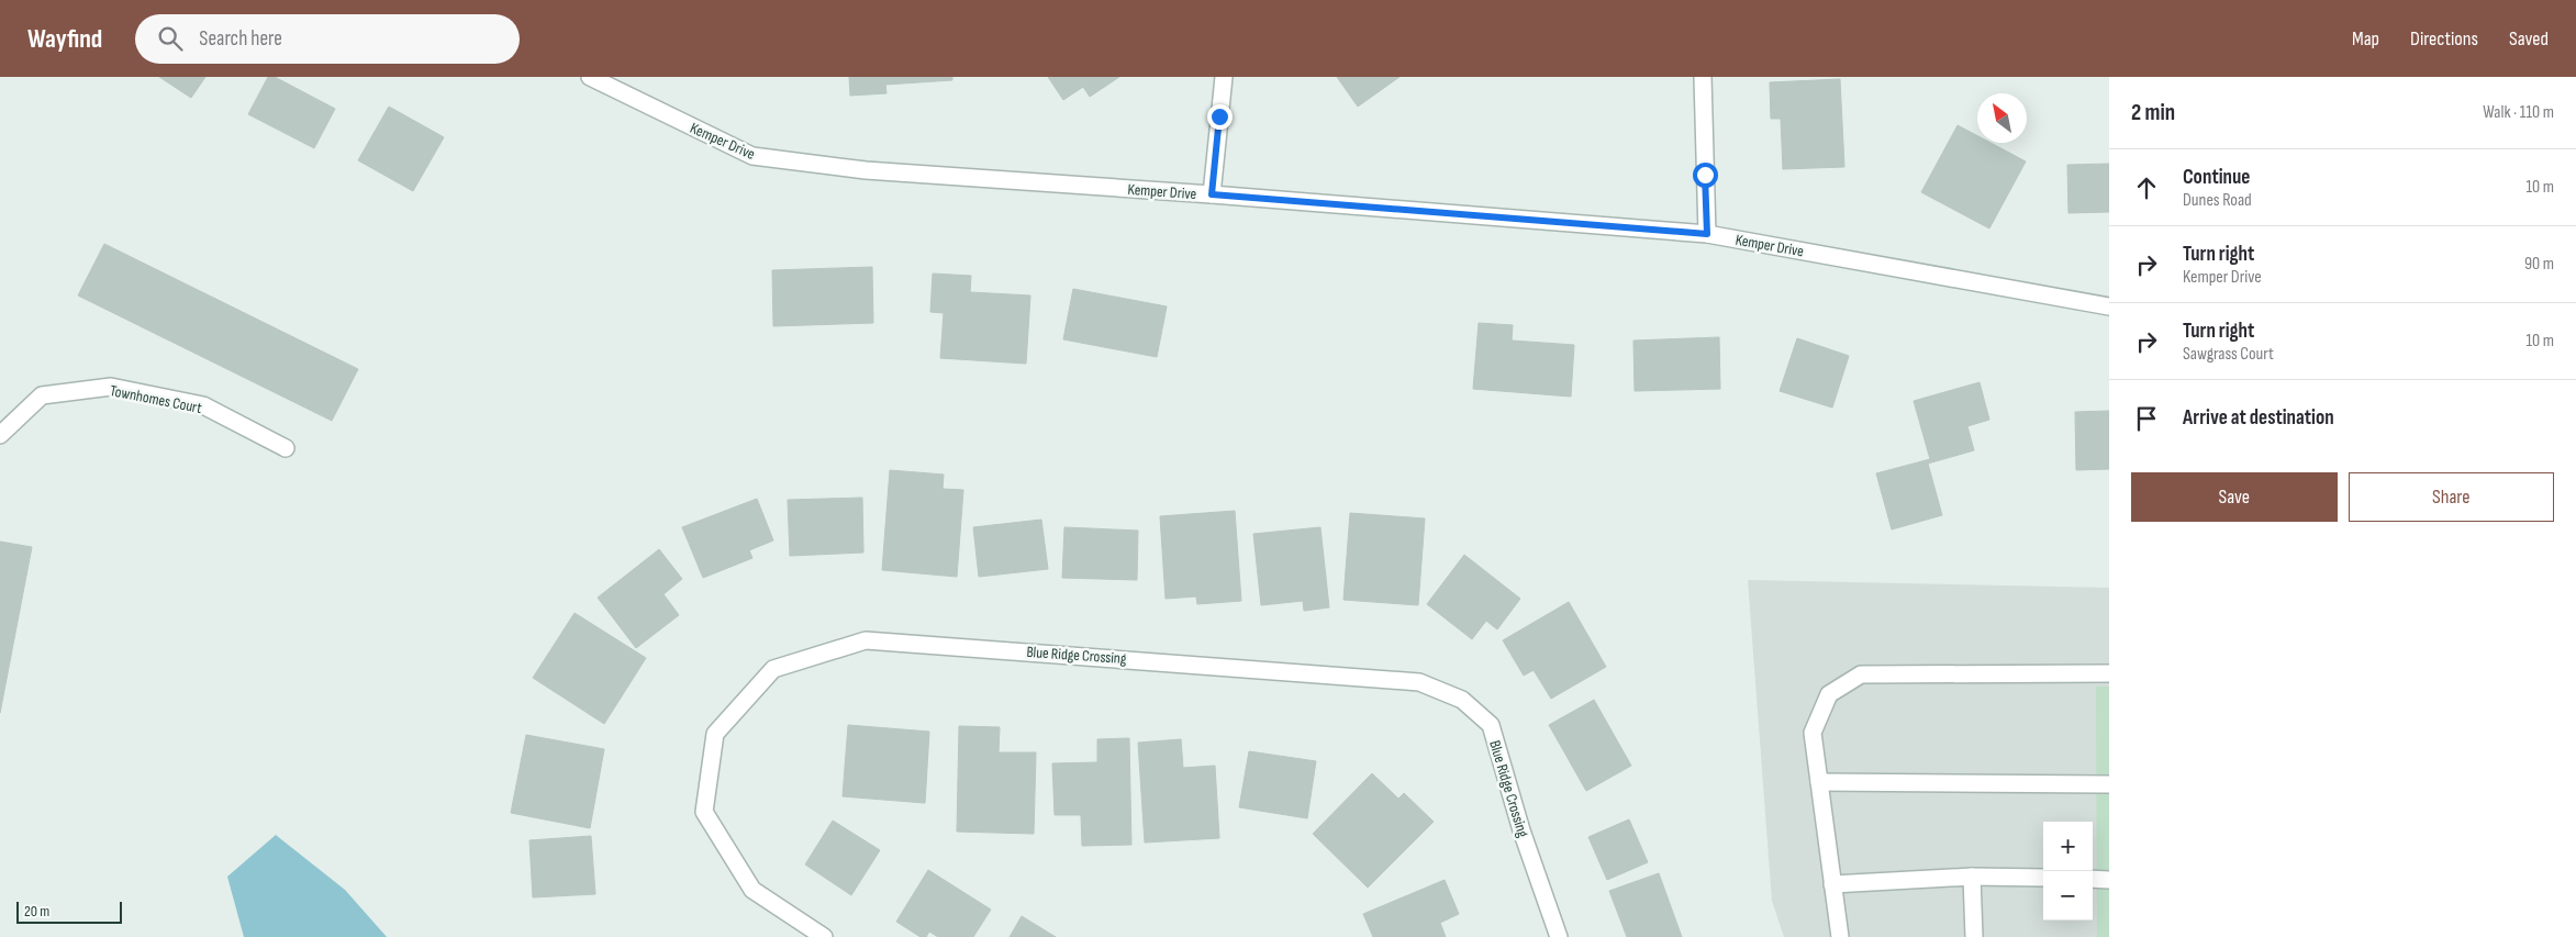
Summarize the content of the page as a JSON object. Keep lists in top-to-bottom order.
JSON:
{
  "streets": {
    "street": ["Kemper Drive", "Townhomes Court", "Blue Ridge Crossing"]
  },
  "scale_bar": "20 m",
  "north": "top left",
  "page": {
    "header": "Wayfind",
    "search": "Search here",
    "nav": ["Map", "Directions", "Saved"],
    "heading": ["2 min", "Walk · 110 m"],
    "list": [
      ["Continue", "Dunes Road", "10 m"],
      ["Turn right", "Kemper Drive", "90 m"],
      ["Turn right", "Sawgrass Court", "10 m"],
      "Arrive at destination"
    ],
    "buttons": ["Save", "Share"],
    "map_buttons": ["+", "−"],
    "scale": "20 m"
  }
}
